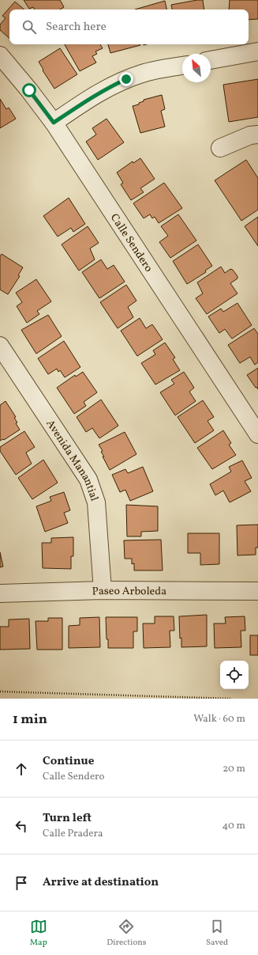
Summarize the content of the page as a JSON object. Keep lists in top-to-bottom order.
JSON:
{
  "streets": {
    "street": ["Calle Sendero", "Avenida Manantial", "Paseo Arboleda"]
  },
  "crossings": [
    ["Avenida Manantial", "Paseo Arboleda"]
  ],
  "north": "top left",
  "page": {
    "search": "Search here",
    "heading": ["1 min", "Walk · 60 m"],
    "list": [
      ["Continue", "Calle Sendero", "20 m"],
      ["Turn left", "Calle Pradera", "40 m"],
      "Arrive at destination"
    ],
    "nav": ["Map", "Directions", "Saved"]
  }
}
